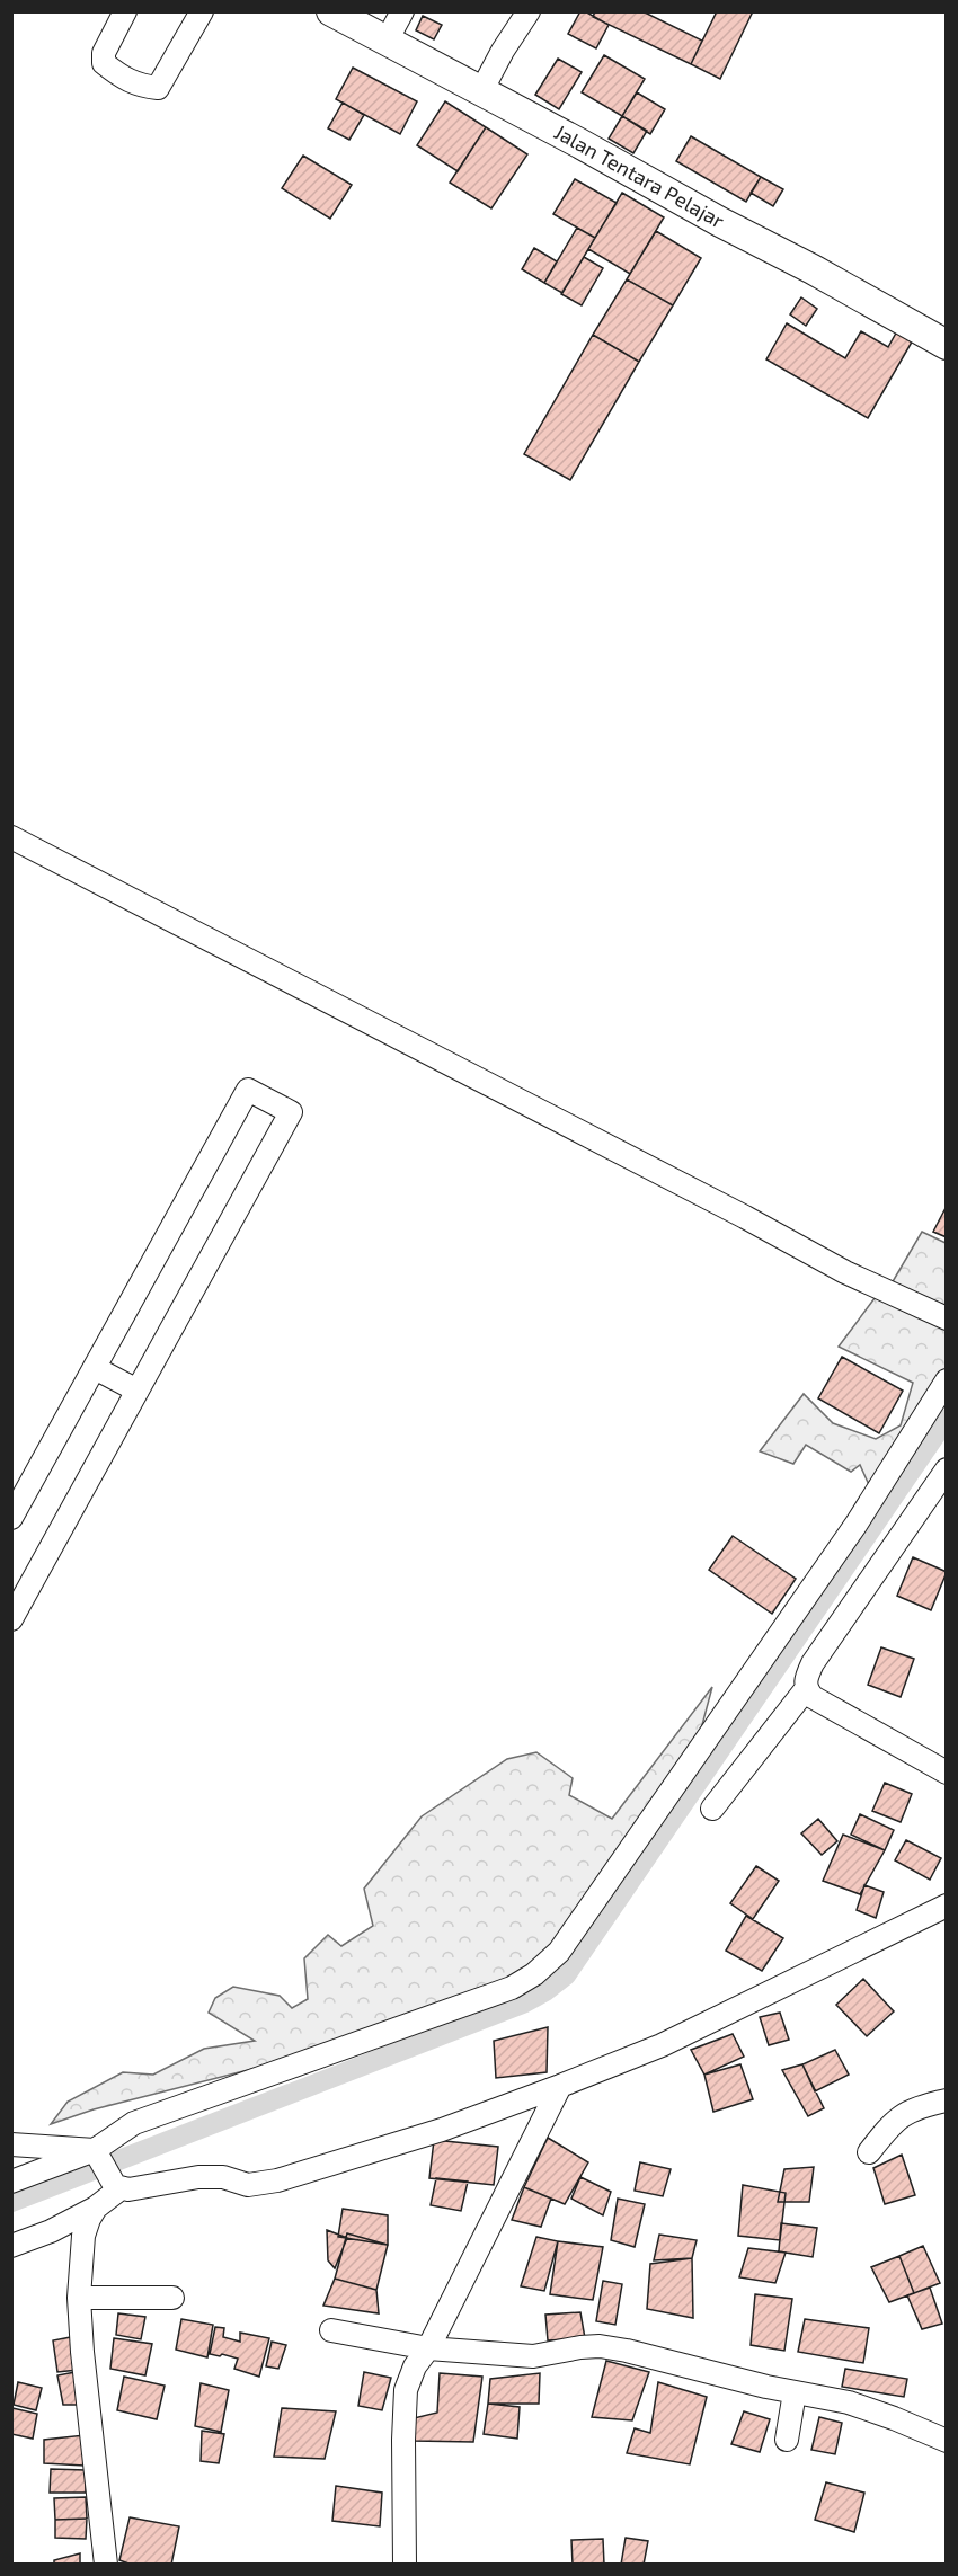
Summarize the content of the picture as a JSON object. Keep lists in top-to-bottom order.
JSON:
{
  "streets": {
    "main road": ["Jalan Tentara Pelajar"]
  }
}
